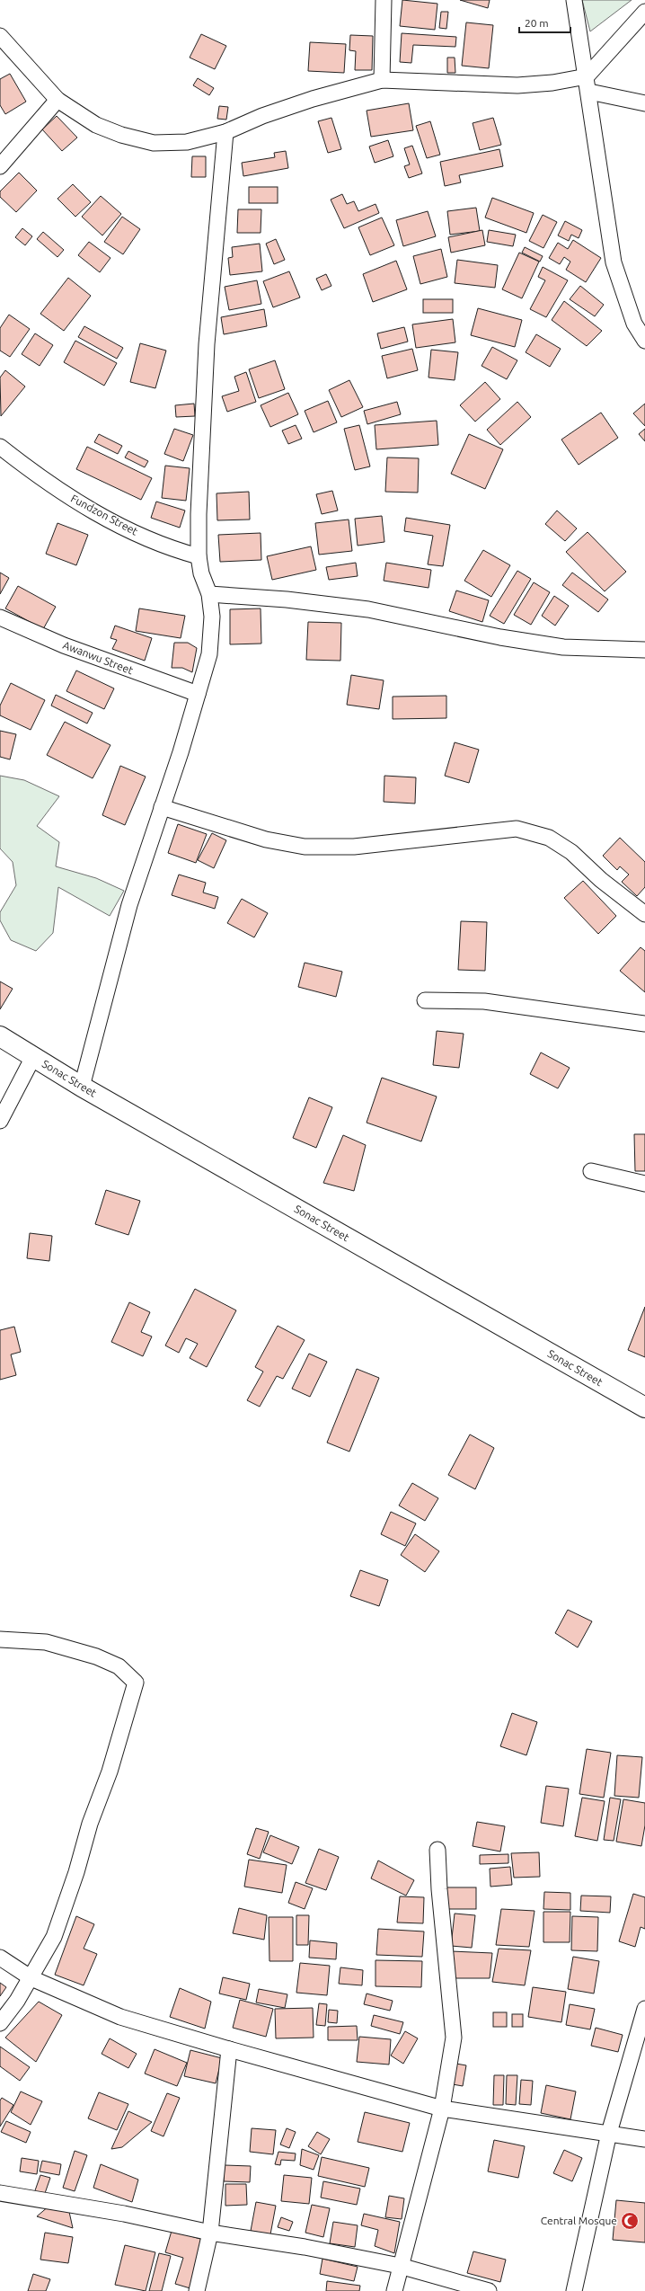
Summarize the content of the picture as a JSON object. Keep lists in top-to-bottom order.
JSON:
{
  "streets": {
    "highway": ["Sonac Street"],
    "street": ["Fundzon Street", "Awanwu Street"]
  },
  "places": {
    "mosque": ["Central Mosque"]
  },
  "scale_bar": "20 m"
}
